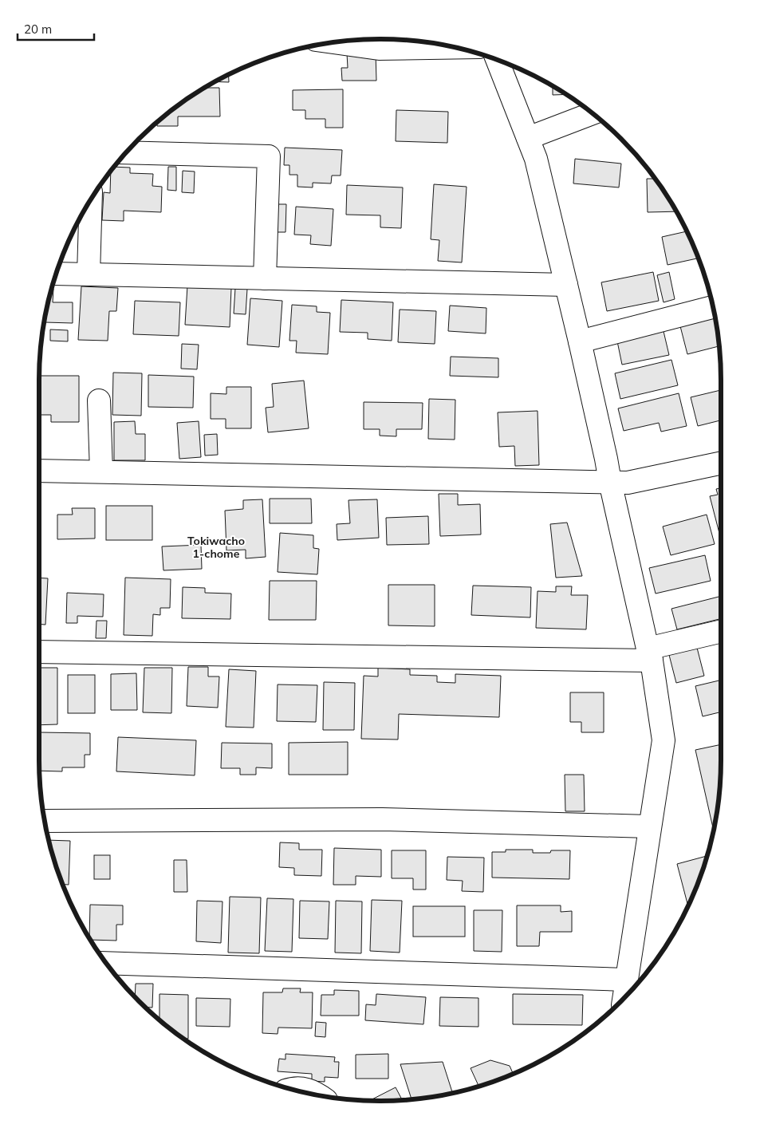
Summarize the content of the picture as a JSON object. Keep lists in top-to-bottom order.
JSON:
{
  "districts": ["Tokiwacho 1-chome"],
  "scale_bar": "20 m"
}
